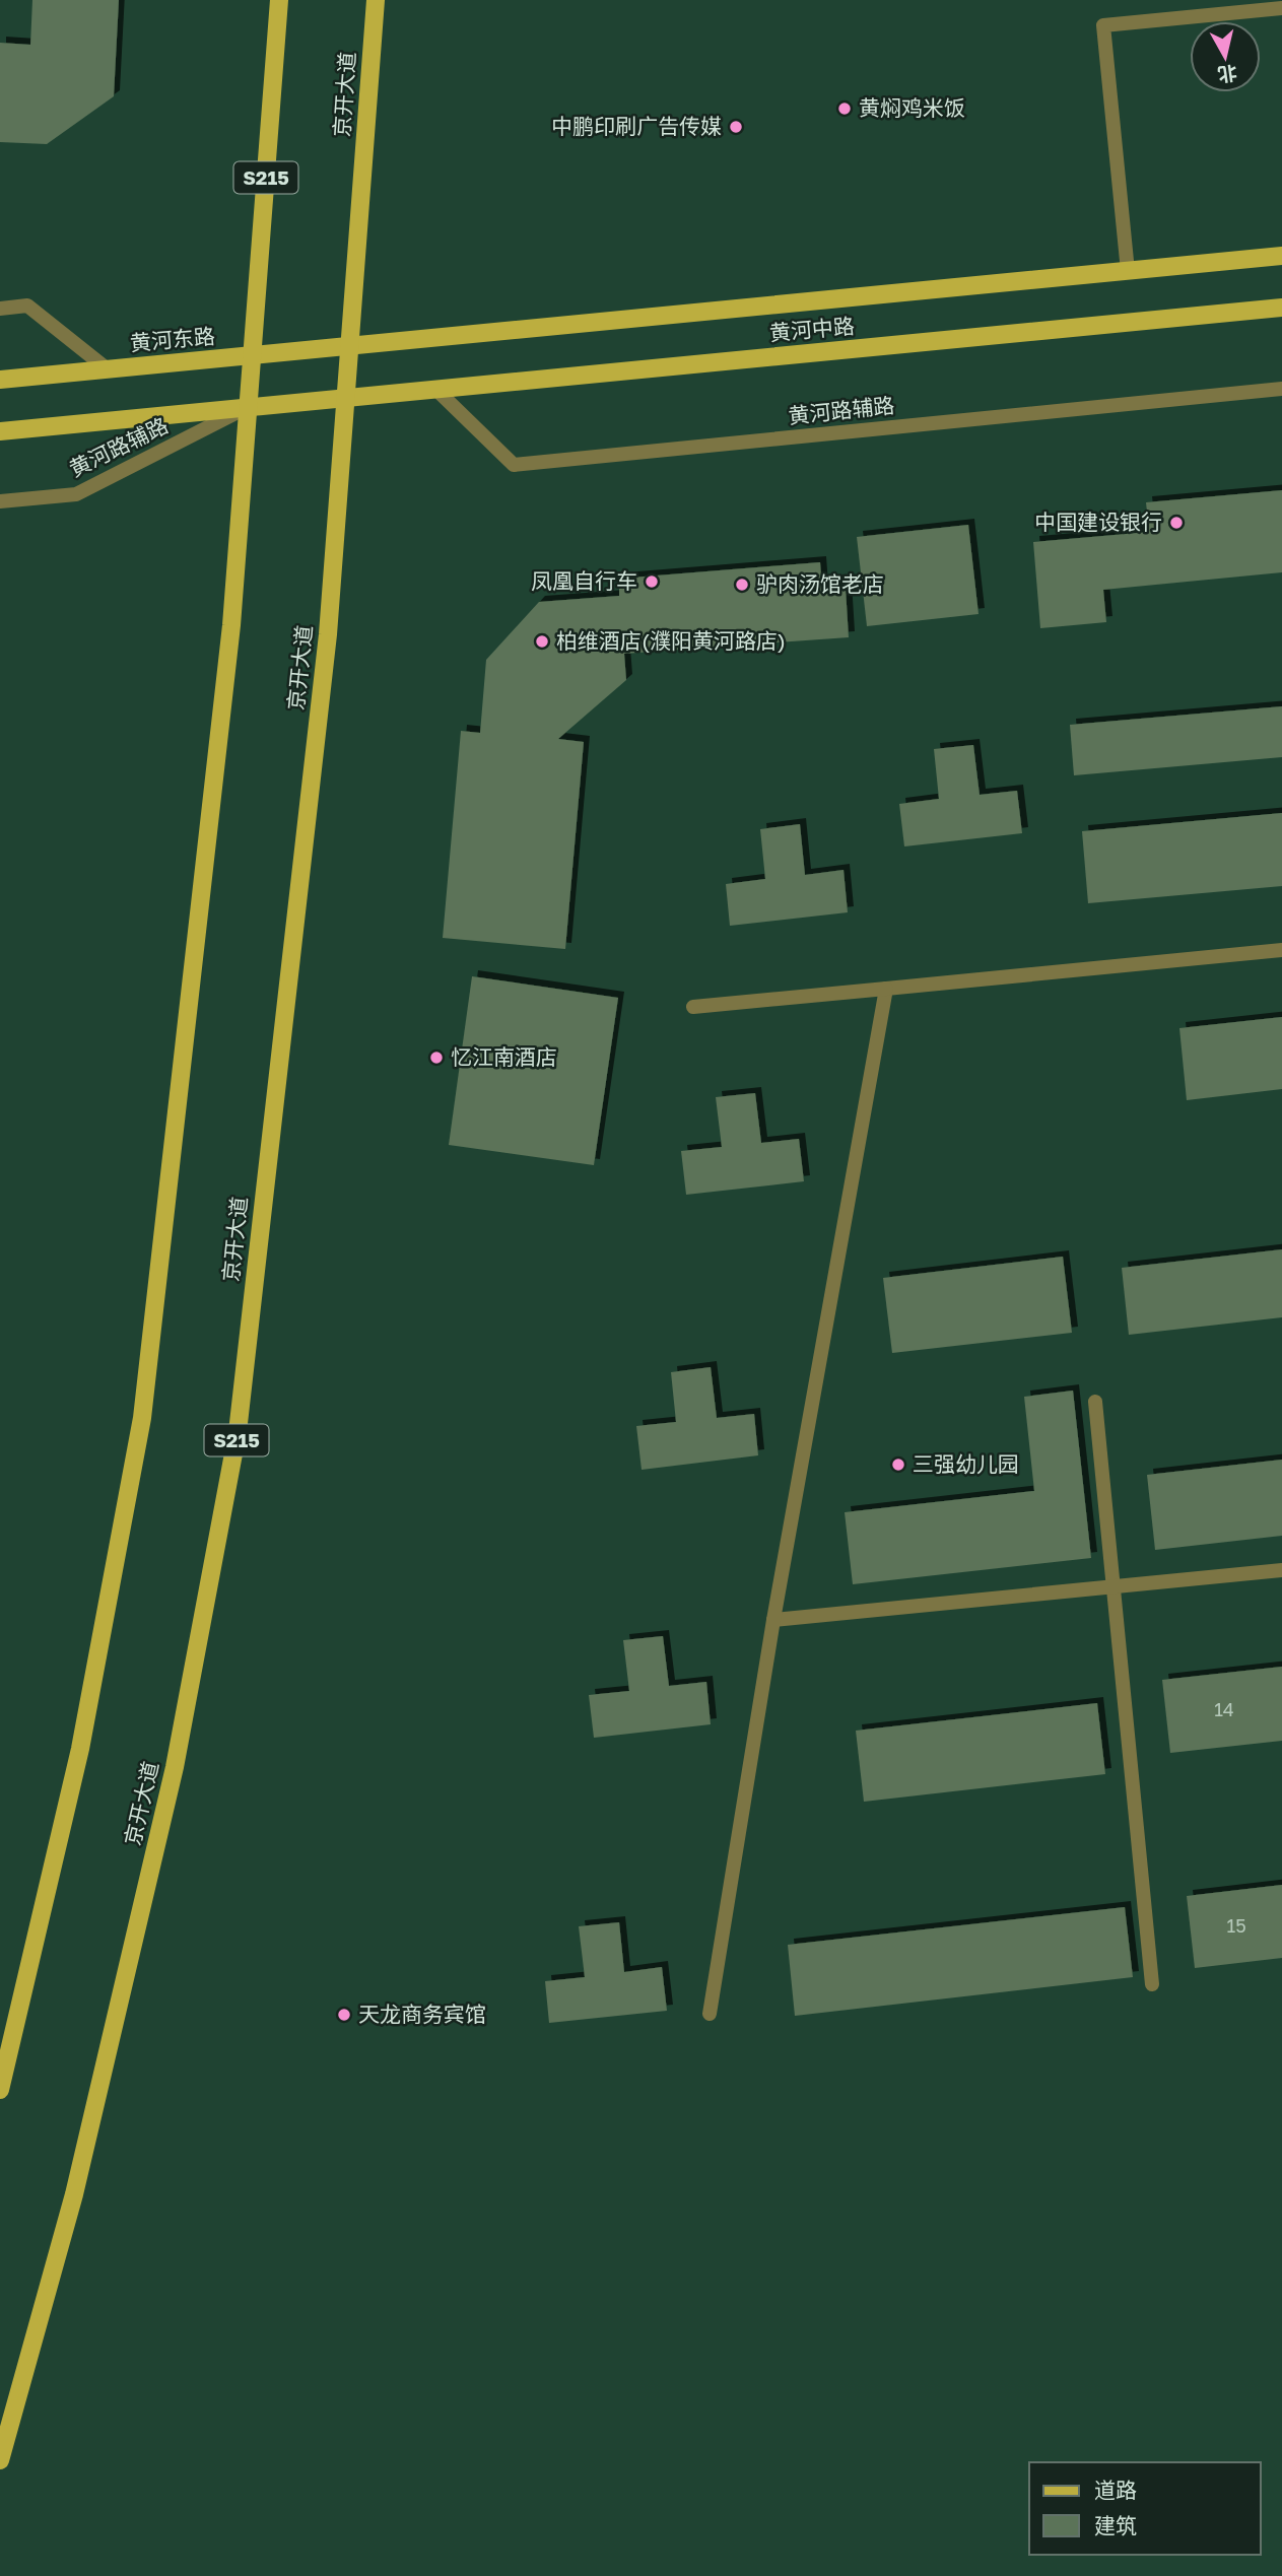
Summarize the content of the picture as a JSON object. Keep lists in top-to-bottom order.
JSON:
{
  "streets": {
    "main road": [
      "京开大道",
      "S215",
      "黄河中路",
      "黄河东路"
    ],
    "street": ["黄河路辅路"]
  },
  "crossings": [
    ["京开大道", "黄河中路"],
    ["京开大道", "黄河东路"],
    ["S215", "黄河东路"],
    ["S215", "黄河路辅路"],
    ["黄河中路", "黄河东路"],
    ["黄河中路", "黄河路辅路"]
  ],
  "places": [
    "黄焖鸡米饭",
    "中鹏印刷广告传媒",
    "中国建设银行",
    "凤凰自行车",
    "驴肉汤馆老店",
    "柏维酒店(濮阳黄河路店)",
    "忆江南酒店",
    "三强幼儿园",
    "天龙商务宾馆"
  ],
  "house_numbers": ["14", "15"],
  "legend": ["道路", "建筑"],
  "north": "bottom"
}
